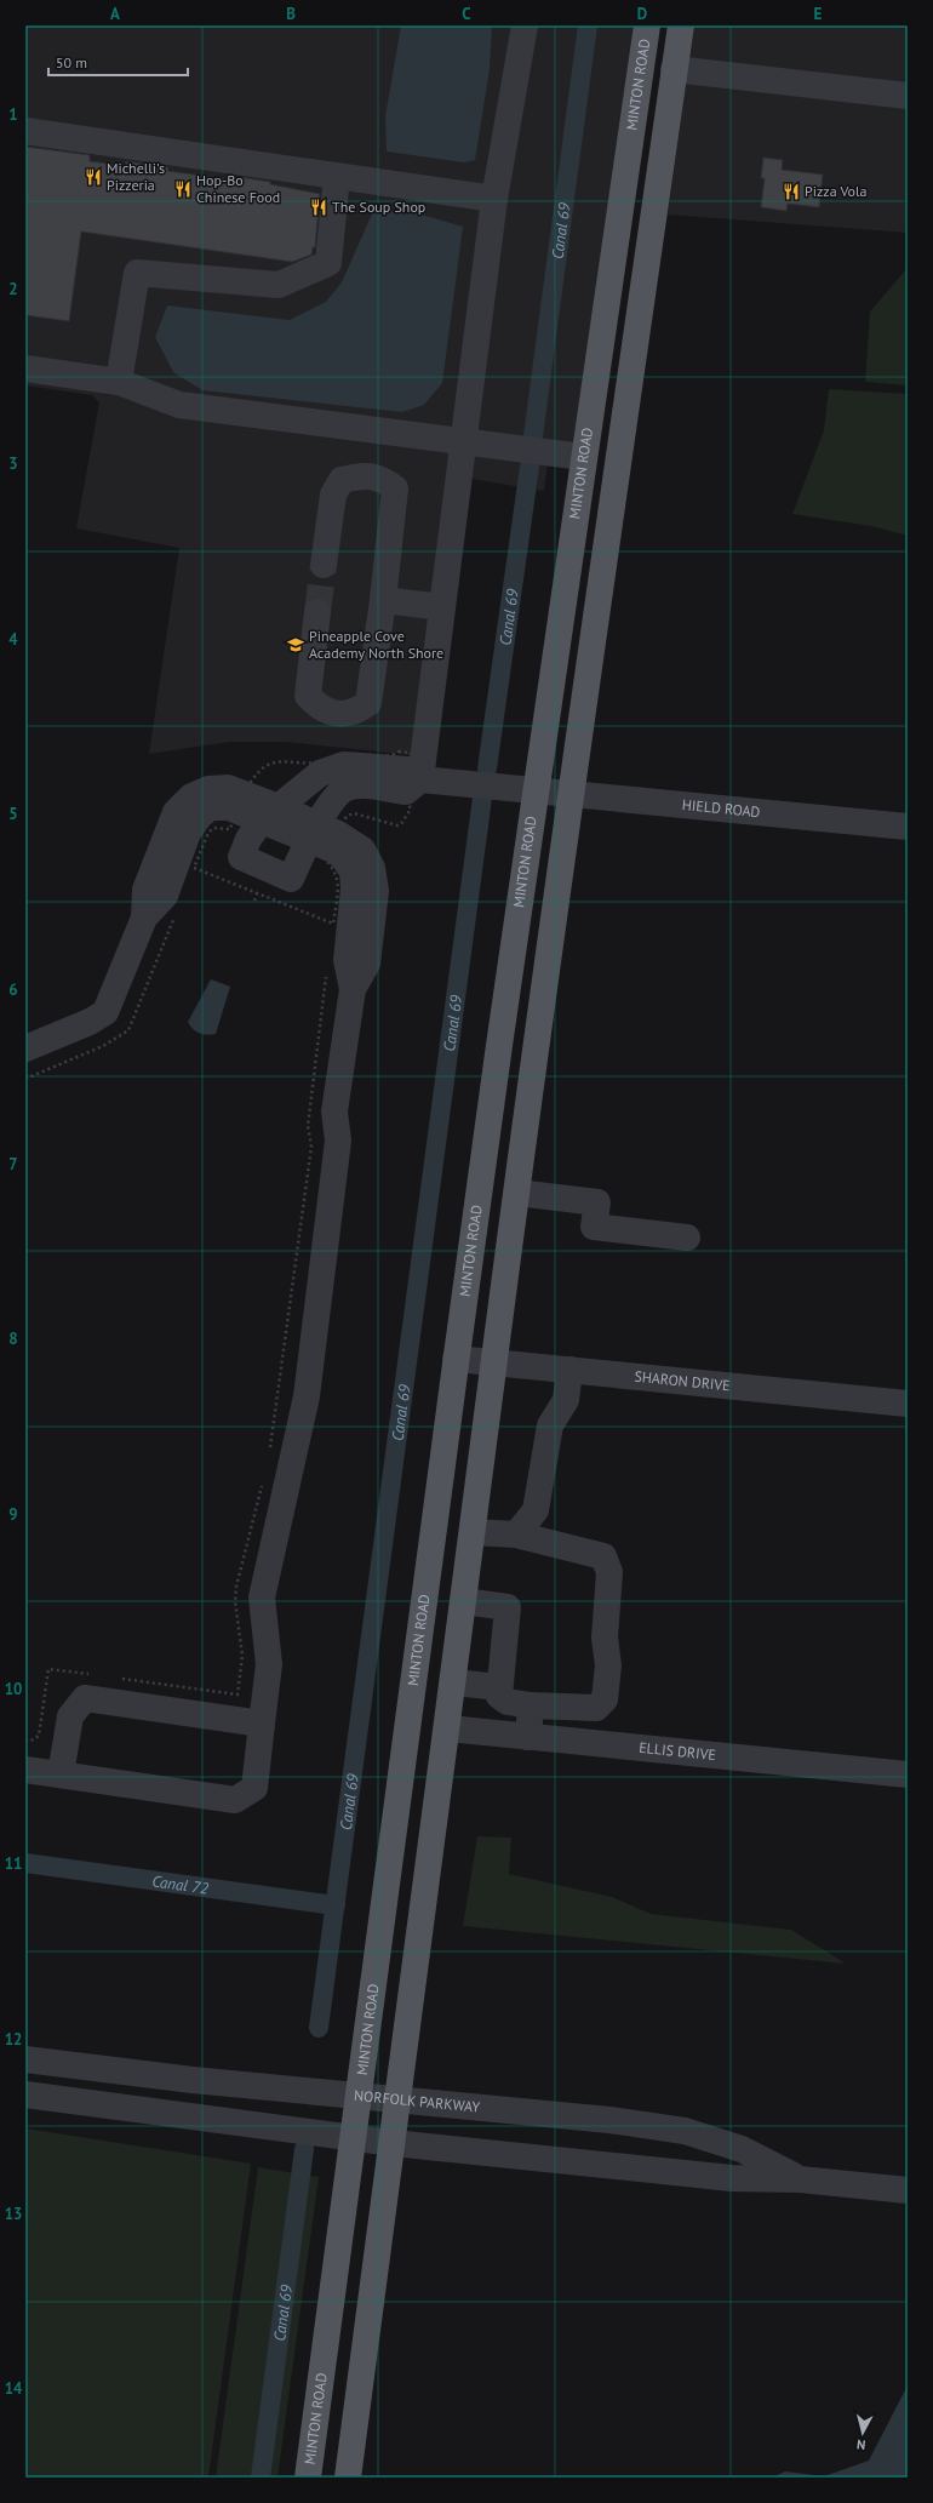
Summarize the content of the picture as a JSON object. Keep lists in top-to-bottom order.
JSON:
{
  "streets": {
    "main road": ["MINTON ROAD"],
    "street": [
      "HIELD ROAD",
      "SHARON DRIVE",
      "ELLIS DRIVE",
      "NORFOLK PARKWAY"
    ]
  },
  "crossings": [
    ["MINTON ROAD", "HIELD ROAD"],
    ["MINTON ROAD", "SHARON DRIVE"],
    ["MINTON ROAD", "NORFOLK PARKWAY"]
  ],
  "water": ["Canal 69", "Canal 72"],
  "places": {
    "restaurant": [
      "Michelli's Pizzeria",
      "Hop-Bo Chinese Food",
      "Pizza Vola",
      "The Soup Shop"
    ],
    "school or university": ["Pineapple Cove Academy North Shore"]
  },
  "scale_bar": "50 m",
  "north": "bottom",
  "grid": {
    "columns": [
      "A",
      "B",
      "C",
      "D",
      "E"
    ],
    "rows": [
      "1",
      "2",
      "3",
      "4",
      "5",
      "6",
      "7",
      "8",
      "9",
      "10",
      "11",
      "12",
      "13",
      "14"
    ]
  }
}
